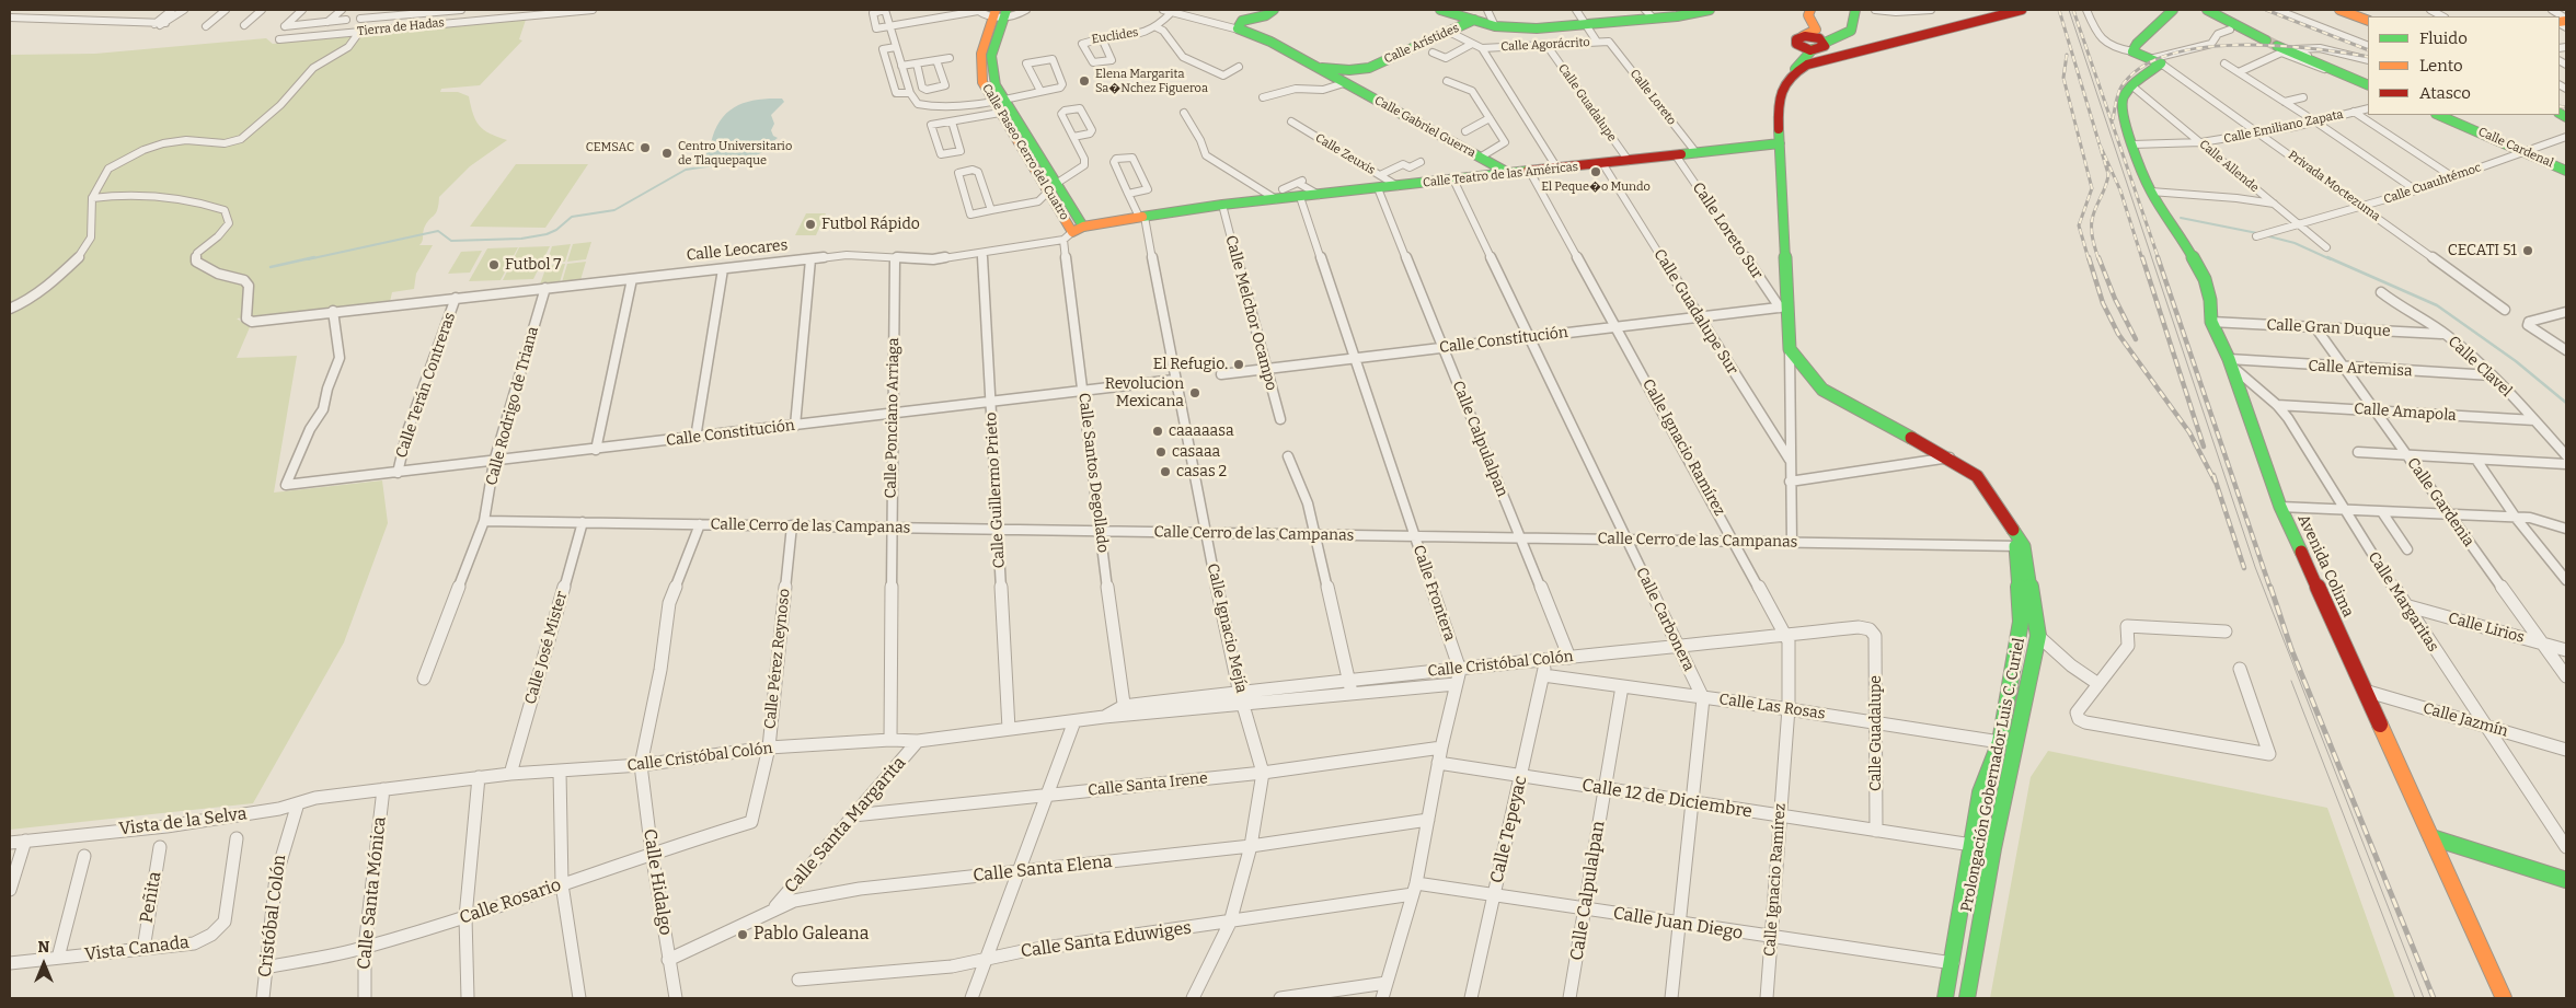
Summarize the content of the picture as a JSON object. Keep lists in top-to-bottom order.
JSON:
{
  "streets": {
    "street": [
      "Tierra de Hadas",
      "Euclides",
      "Calle Arístides",
      "Calle Agorácrito",
      "Calle Loreto",
      "Calle Guadalupe",
      "Calle Gabriel Guerra",
      "Calle Emiliano Zapata",
      "Calle Cardenal",
      "Calle Paseo Cerro del Cuatro",
      "Calle Zeuxis",
      "Calle Allende",
      "Calle Teatro de las Américas",
      "Calle Cuauhtémoc",
      "Privada Moctezuma",
      "Calle Loreto Sur",
      "Calle Leocares",
      "Calle Guadalupe Sur",
      "Calle Melchor Ocampo",
      "Calle Gran Duque",
      "Calle Constitución",
      "Calle Clavel",
      "Calle Artemisa",
      "Calle Terán Contreras",
      "Calle Rodrigo de Triana",
      "Calle Amapola",
      "Calle Ponciano Arriaga",
      "Calle Calpulalpan",
      "Calle Ignacio Ramírez",
      "Calle Santos Degollado",
      "Calle Guillermo Prieto",
      "Calle Gardenia",
      "Calle Cerro de las Campanas",
      "Avenida Colima",
      "Calle Frontera",
      "Calle Margaritas",
      "Calle Carbonera",
      "Calle Ignacio Mejía",
      "Calle Lirios",
      "Calle José Mister",
      "Calle Pérez Reynoso",
      "Calle Cristóbal Colón",
      "Calle Las Rosas",
      "Calle Jazmín",
      "Prolongación Gobernador Luis C. Curiel",
      "Calle Santa Irene",
      "Calle 12 de Diciembre",
      "Vista de la Selva",
      "Calle Santa Margarita",
      "Calle Tepeyac",
      "Calle Santa Elena",
      "Calle Hidalgo",
      "Calle Santa Mónica",
      "Peñita",
      "Calle Rosario",
      "Cristóbal Colón",
      "Calle Juan Diego",
      "Calle Santa Eduwiges",
      "Vista Canada"
    ]
  },
  "crossings": [
    ["Calle Arístides", "Calle Gabriel Guerra"],
    ["Calle Agorácrito", "Calle Loreto"],
    ["Calle Agorácrito", "Calle Guadalupe"],
    ["Calle Loreto", "Calle Teatro de las Américas"],
    ["Calle Guadalupe", "Calle Teatro de las Américas"],
    ["Calle Guadalupe", "Calle Cristóbal Colón"],
    ["Calle Guadalupe", "Calle Las Rosas"],
    ["Calle Guadalupe", "Calle 12 de Diciembre"],
    ["Calle Gabriel Guerra", "Calle Teatro de las Américas"],
    ["Calle Emiliano Zapata", "Calle Allende"],
    ["Calle Emiliano Zapata", "Privada Moctezuma"],
    ["Calle Emiliano Zapata", "Avenida Colima"],
    ["Calle Cardenal", "Calle Cuauhtémoc"],
    ["Calle Paseo Cerro del Cuatro", "Calle Leocares"],
    ["Calle Paseo Cerro del Cuatro", "Calle Santos Degollado"],
    ["Calle Zeuxis", "Calle Teatro de las Américas"],
    ["Calle Zeuxis", "Calle Calpulalpan"],
    ["Calle Allende", "Calle Cuauhtémoc"],
    ["Calle Allende", "Avenida Colima"],
    ["Calle Teatro de las Américas", "Calle Loreto Sur"],
    ["Calle Teatro de las Américas", "Calle Leocares"],
    ["Calle Teatro de las Américas", "Calle Guadalupe Sur"],
    ["Calle Teatro de las Américas", "Calle Melchor Ocampo"],
    ["Calle Teatro de las Américas", "Calle Calpulalpan"],
    ["Calle Teatro de las Américas", "Calle Ignacio Ramírez"],
    ["Calle Teatro de las Américas", "Calle Frontera"],
    ["Calle Teatro de las Américas", "Calle Carbonera"],
    ["Calle Cuauhtémoc", "Privada Moctezuma"],
    ["Calle Loreto Sur", "Calle Constitución"],
    ["Calle Leocares", "Calle Melchor Ocampo"],
    ["Calle Leocares", "Calle Constitución"],
    ["Calle Leocares", "Calle Terán Contreras"],
    ["Calle Leocares", "Calle Rodrigo de Triana"],
    ["Calle Leocares", "Calle Ponciano Arriaga"],
    ["Calle Leocares", "Calle Santos Degollado"],
    ["Calle Leocares", "Calle Guillermo Prieto"],
    ["Calle Leocares", "Calle Ignacio Mejía"],
    ["Calle Guadalupe Sur", "Calle Constitución"],
    ["Calle Melchor Ocampo", "Calle Constitución"],
    ["Calle Gran Duque", "Calle Clavel"],
    ["Calle Gran Duque", "Calle Gardenia"],
    ["Calle Gran Duque", "Avenida Colima"],
    ["Calle Constitución", "Calle Terán Contreras"],
    ["Calle Constitución", "Calle Rodrigo de Triana"],
    ["Calle Constitución", "Calle Ponciano Arriaga"],
    ["Calle Constitución", "Calle Calpulalpan"],
    ["Calle Constitución", "Calle Ignacio Ramírez"],
    ["Calle Constitución", "Calle Santos Degollado"],
    ["Calle Constitución", "Calle Guillermo Prieto"],
    ["Calle Constitución", "Calle Frontera"],
    ["Calle Constitución", "Calle Carbonera"],
    ["Calle Constitución", "Calle Ignacio Mejía"],
    ["Calle Clavel", "Calle Artemisa"],
    ["Calle Clavel", "Calle Amapola"],
    ["Calle Artemisa", "Calle Gardenia"],
    ["Calle Artemisa", "Avenida Colima"],
    ["Calle Artemisa", "Calle Margaritas"],
    ["Calle Rodrigo de Triana", "Calle Cerro de las Campanas"],
    ["Calle Amapola", "Calle Gardenia"],
    ["Calle Amapola", "Calle Margaritas"],
    ["Calle Ponciano Arriaga", "Calle Cerro de las Campanas"],
    ["Calle Ponciano Arriaga", "Calle Cristóbal Colón"],
    ["Calle Calpulalpan", "Calle Cerro de las Campanas"],
    ["Calle Calpulalpan", "Calle Cristóbal Colón"],
    ["Calle Calpulalpan", "Calle Las Rosas"],
    ["Calle Calpulalpan", "Calle 12 de Diciembre"],
    ["Calle Calpulalpan", "Calle Juan Diego"],
    ["Calle Ignacio Ramírez", "Calle Cerro de las Campanas"],
    ["Calle Ignacio Ramírez", "Calle Cristóbal Colón"],
    ["Calle Ignacio Ramírez", "Calle Las Rosas"],
    ["Calle Ignacio Ramírez", "Calle 12 de Diciembre"],
    ["Calle Ignacio Ramírez", "Calle Juan Diego"],
    ["Calle Santos Degollado", "Calle Cerro de las Campanas"],
    ["Calle Santos Degollado", "Calle Cristóbal Colón"],
    ["Calle Guillermo Prieto", "Calle Cerro de las Campanas"],
    ["Calle Guillermo Prieto", "Calle Cristóbal Colón"],
    ["Calle Gardenia", "Calle Lirios"],
    ["Calle Cerro de las Campanas", "Calle Frontera"],
    ["Calle Cerro de las Campanas", "Calle Carbonera"],
    ["Calle Cerro de las Campanas", "Calle Ignacio Mejía"],
    ["Calle Cerro de las Campanas", "Calle José Mister"],
    ["Calle Cerro de las Campanas", "Calle Pérez Reynoso"],
    ["Calle Cerro de las Campanas", "Prolongación Gobernador Luis C. Curiel"],
    ["Calle Cerro de las Campanas", "Calle Hidalgo"],
    ["Avenida Colima", "Calle Margaritas"],
    ["Avenida Colima", "Calle Jazmín"],
    ["Calle Frontera", "Calle Cristóbal Colón"],
    ["Calle Margaritas", "Calle Lirios"],
    ["Calle Margaritas", "Calle Jazmín"],
    ["Calle Carbonera", "Calle Cristóbal Colón"],
    ["Calle Carbonera", "Calle Las Rosas"],
    ["Calle Ignacio Mejía", "Calle Cristóbal Colón"],
    ["Calle Ignacio Mejía", "Calle Santa Irene"],
    ["Calle Ignacio Mejía", "Calle Santa Elena"],
    ["Calle Ignacio Mejía", "Calle Santa Eduwiges"],
    ["Calle José Mister", "Calle Cristóbal Colón"],
    ["Calle Pérez Reynoso", "Calle Cristóbal Colón"],
    ["Calle Pérez Reynoso", "Calle Rosario"],
    ["Calle Cristóbal Colón", "Vista de la Selva"],
    ["Calle Cristóbal Colón", "Calle Santa Margarita"],
    ["Calle Cristóbal Colón", "Calle Tepeyac"],
    ["Calle Cristóbal Colón", "Calle Hidalgo"],
    ["Calle Cristóbal Colón", "Calle Santa Mónica"],
    ["Calle Cristóbal Colón", "Cristóbal Colón"],
    ["Calle Las Rosas", "Prolongación Gobernador Luis C. Curiel"],
    ["Calle Las Rosas", "Calle Tepeyac"],
    ["Prolongación Gobernador Luis C. Curiel", "Calle 12 de Diciembre"],
    ["Prolongación Gobernador Luis C. Curiel", "Calle Juan Diego"],
    ["Calle Santa Irene", "Calle Santa Margarita"],
    ["Calle 12 de Diciembre", "Calle Tepeyac"],
    ["Vista de la Selva", "Cristóbal Colón"],
    ["Calle Santa Margarita", "Calle Santa Elena"],
    ["Calle Tepeyac", "Calle Juan Diego"],
    ["Calle Santa Elena", "Calle Hidalgo"],
    ["Calle Hidalgo", "Calle Rosario"],
    ["Calle Santa Mónica", "Calle Rosario"],
    ["Peñita", "Vista Canada"],
    ["Calle Rosario", "Cristóbal Colón"],
    ["Calle Juan Diego", "Calle Santa Eduwiges"]
  ],
  "places": [
    "Elena Margarita Sa�Nchez Figueroa",
    "CEMSAC",
    "Centro Universitario de Tlaquepaque",
    "El Peque�o Mundo",
    "Futbol Rápido",
    "CECATI 51",
    "Futbol 7",
    "El Refugio.",
    "Revolucion Mexicana",
    "caaaaasa",
    "casaaa",
    "casas 2",
    "Pablo Galeana"
  ],
  "legend": ["Fluido", "Lento", "Atasco"],
  "north": "top"
}
